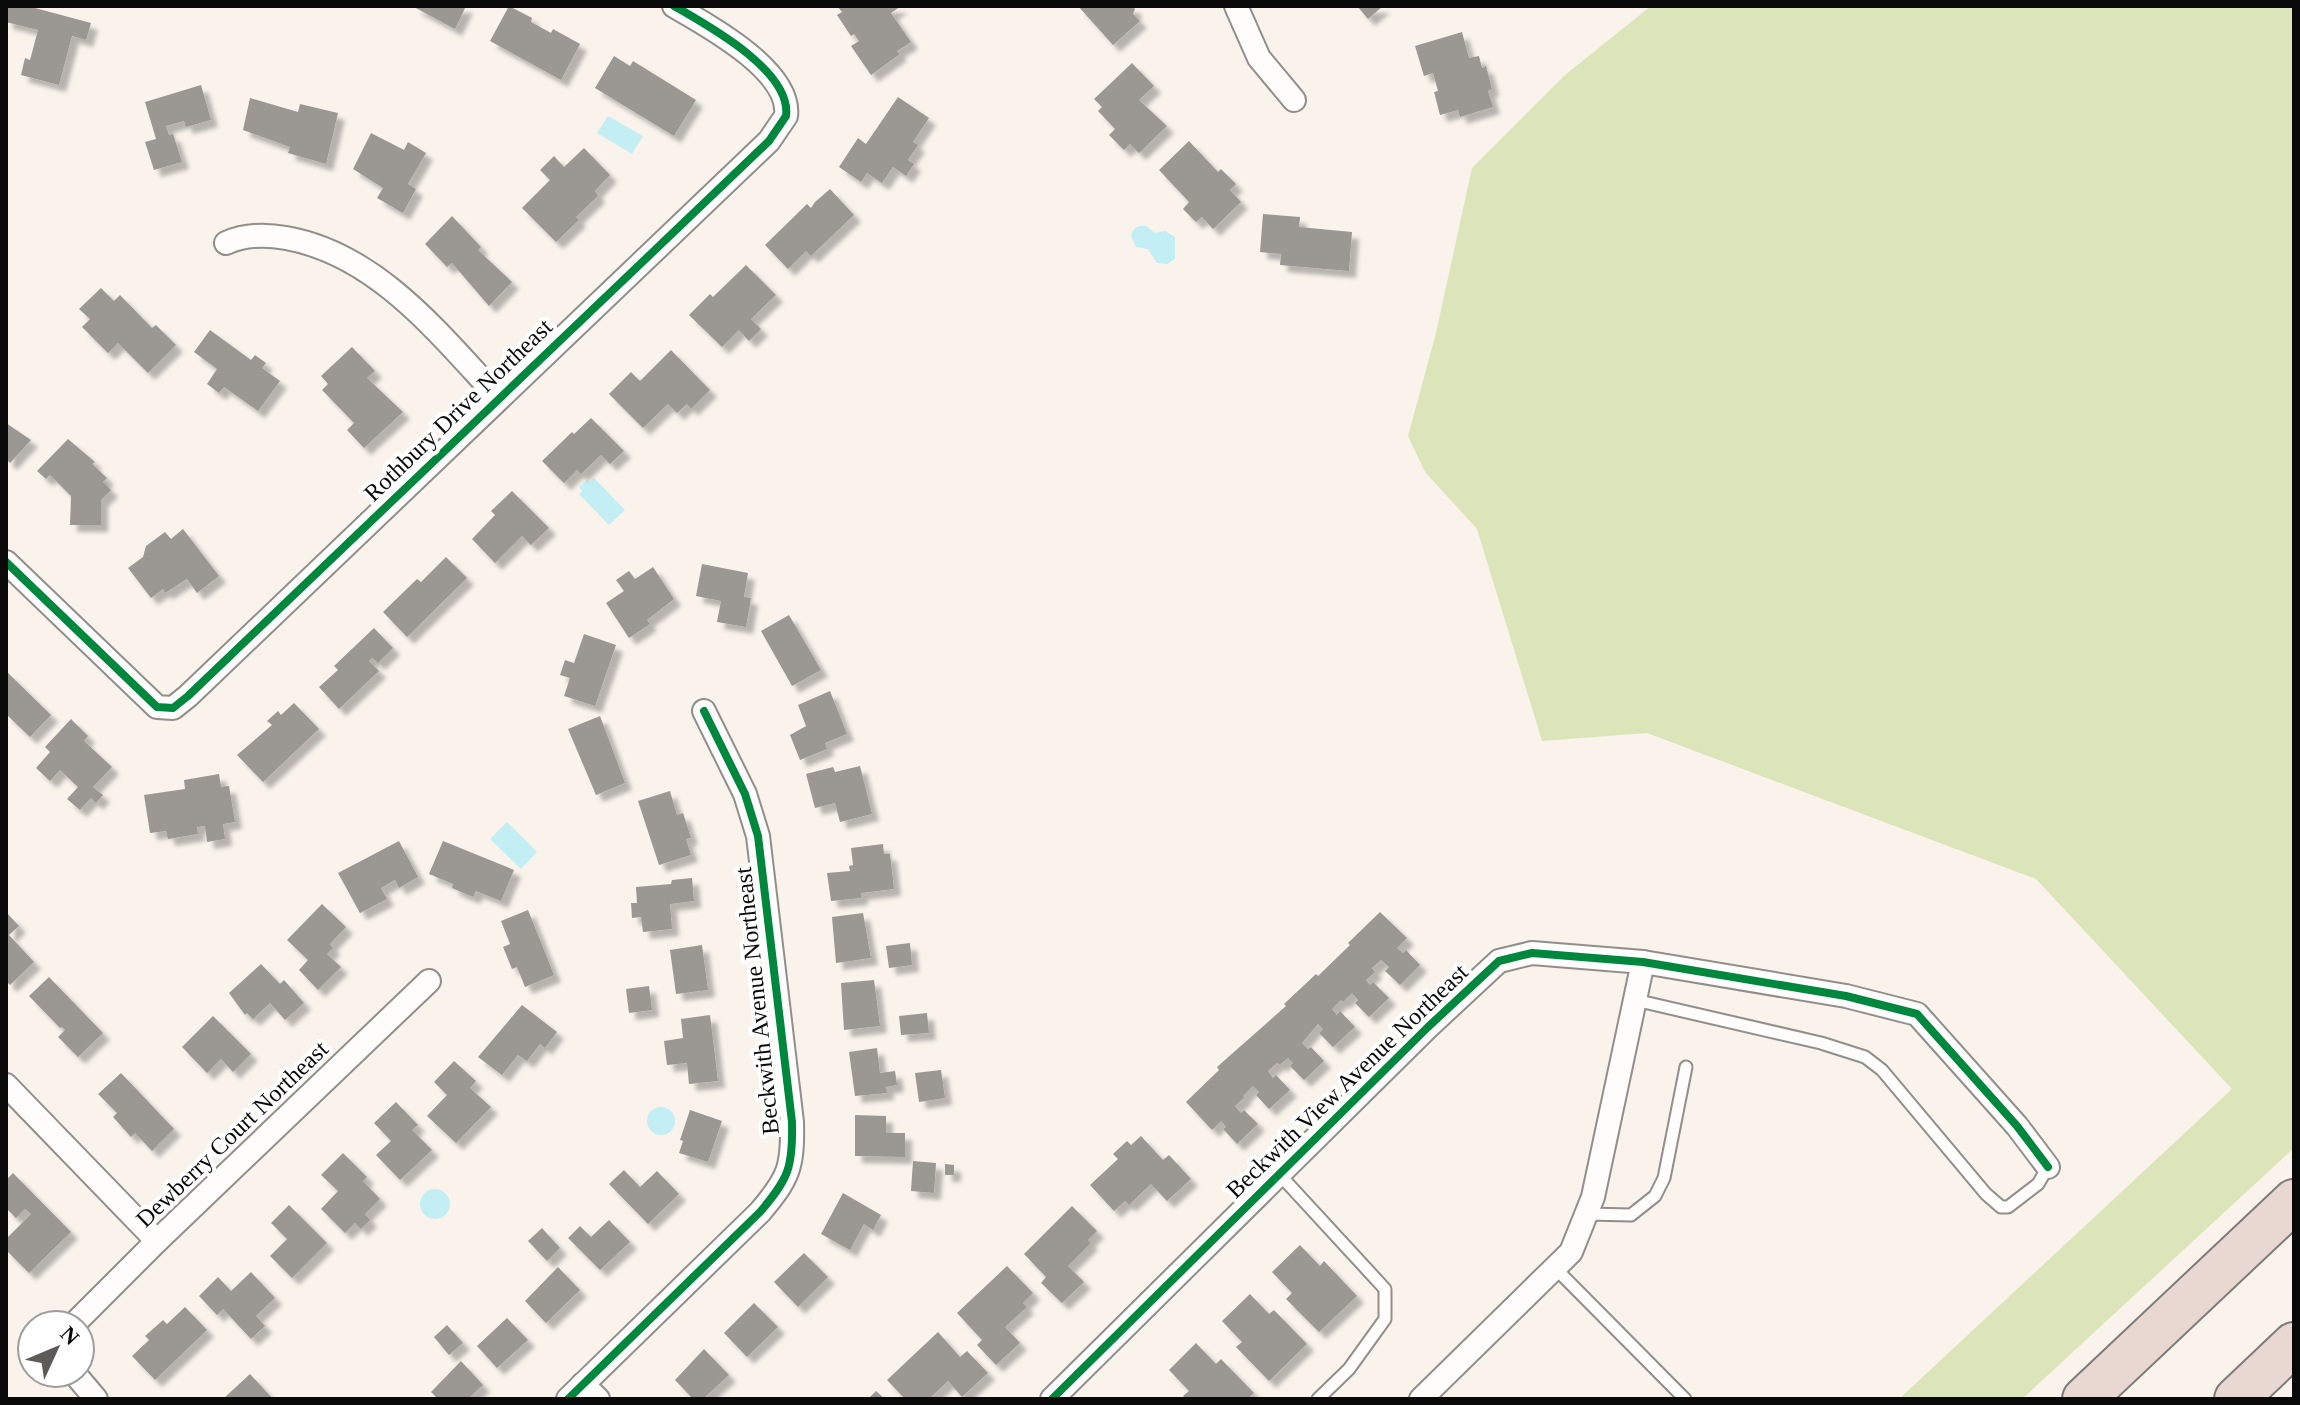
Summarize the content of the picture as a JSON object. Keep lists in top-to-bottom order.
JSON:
{
  "streets": {
    "street": [
      "Rothbury Drive Northeast",
      "Beckwith Avenue Northeast",
      "Beckwith View Avenue Northeast",
      "Dewberry Court Northeast"
    ]
  },
  "north": "top right"
}
